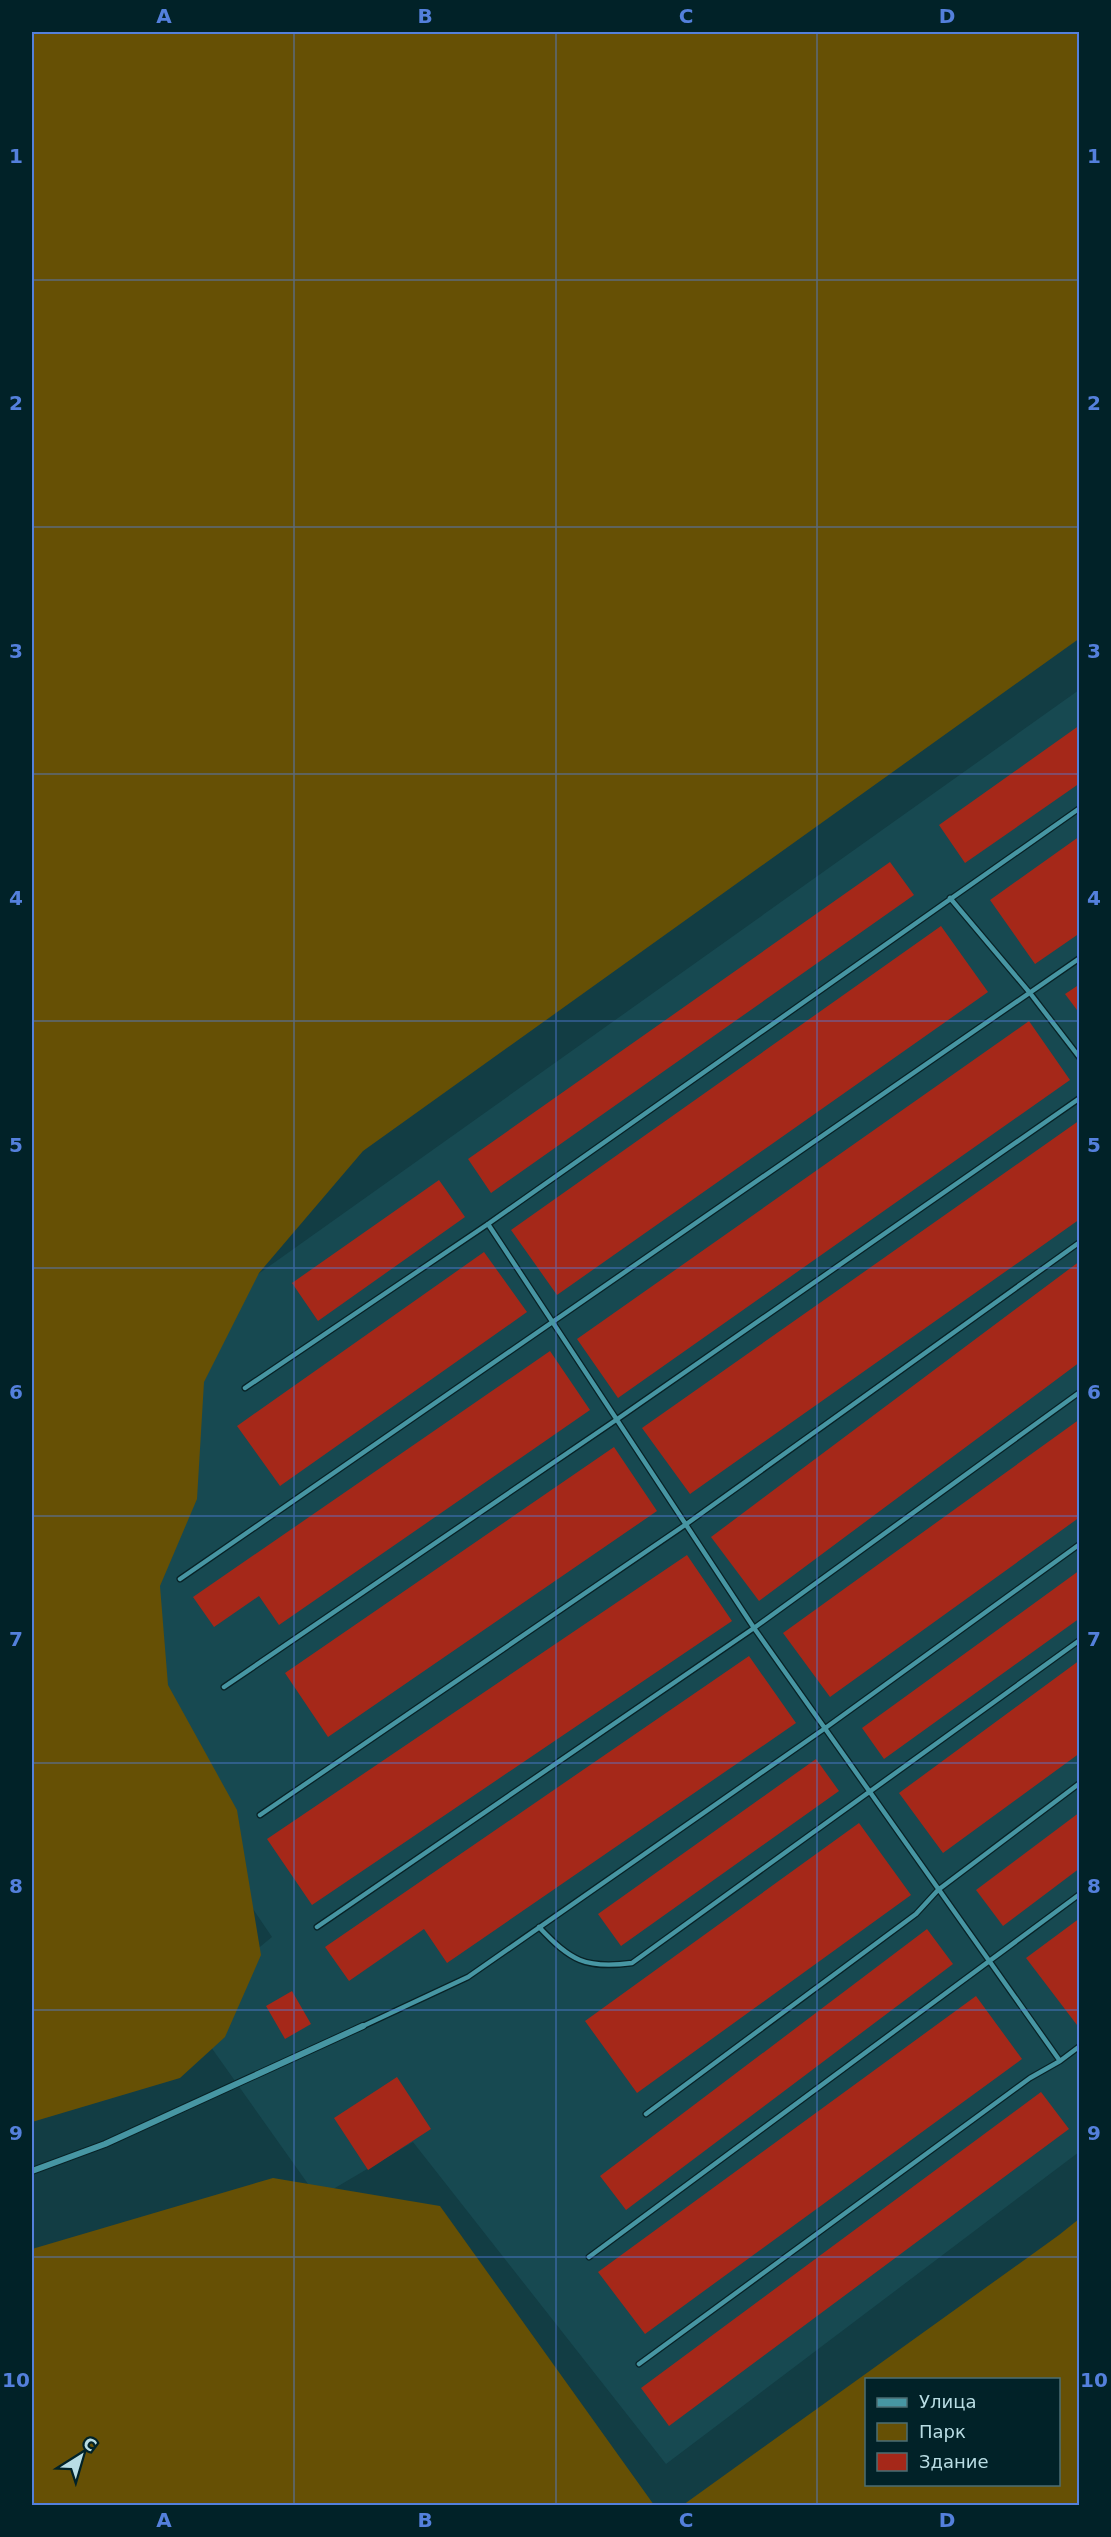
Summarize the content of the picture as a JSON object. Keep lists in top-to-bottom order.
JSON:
{
  "legend": ["Улица", "Парк", "Здание"],
  "north": "top right",
  "grid": {
    "columns": [
      "A",
      "B",
      "C",
      "D"
    ],
    "rows": [
      "1",
      "2",
      "3",
      "4",
      "5",
      "6",
      "7",
      "8",
      "9",
      "10"
    ]
  }
}
